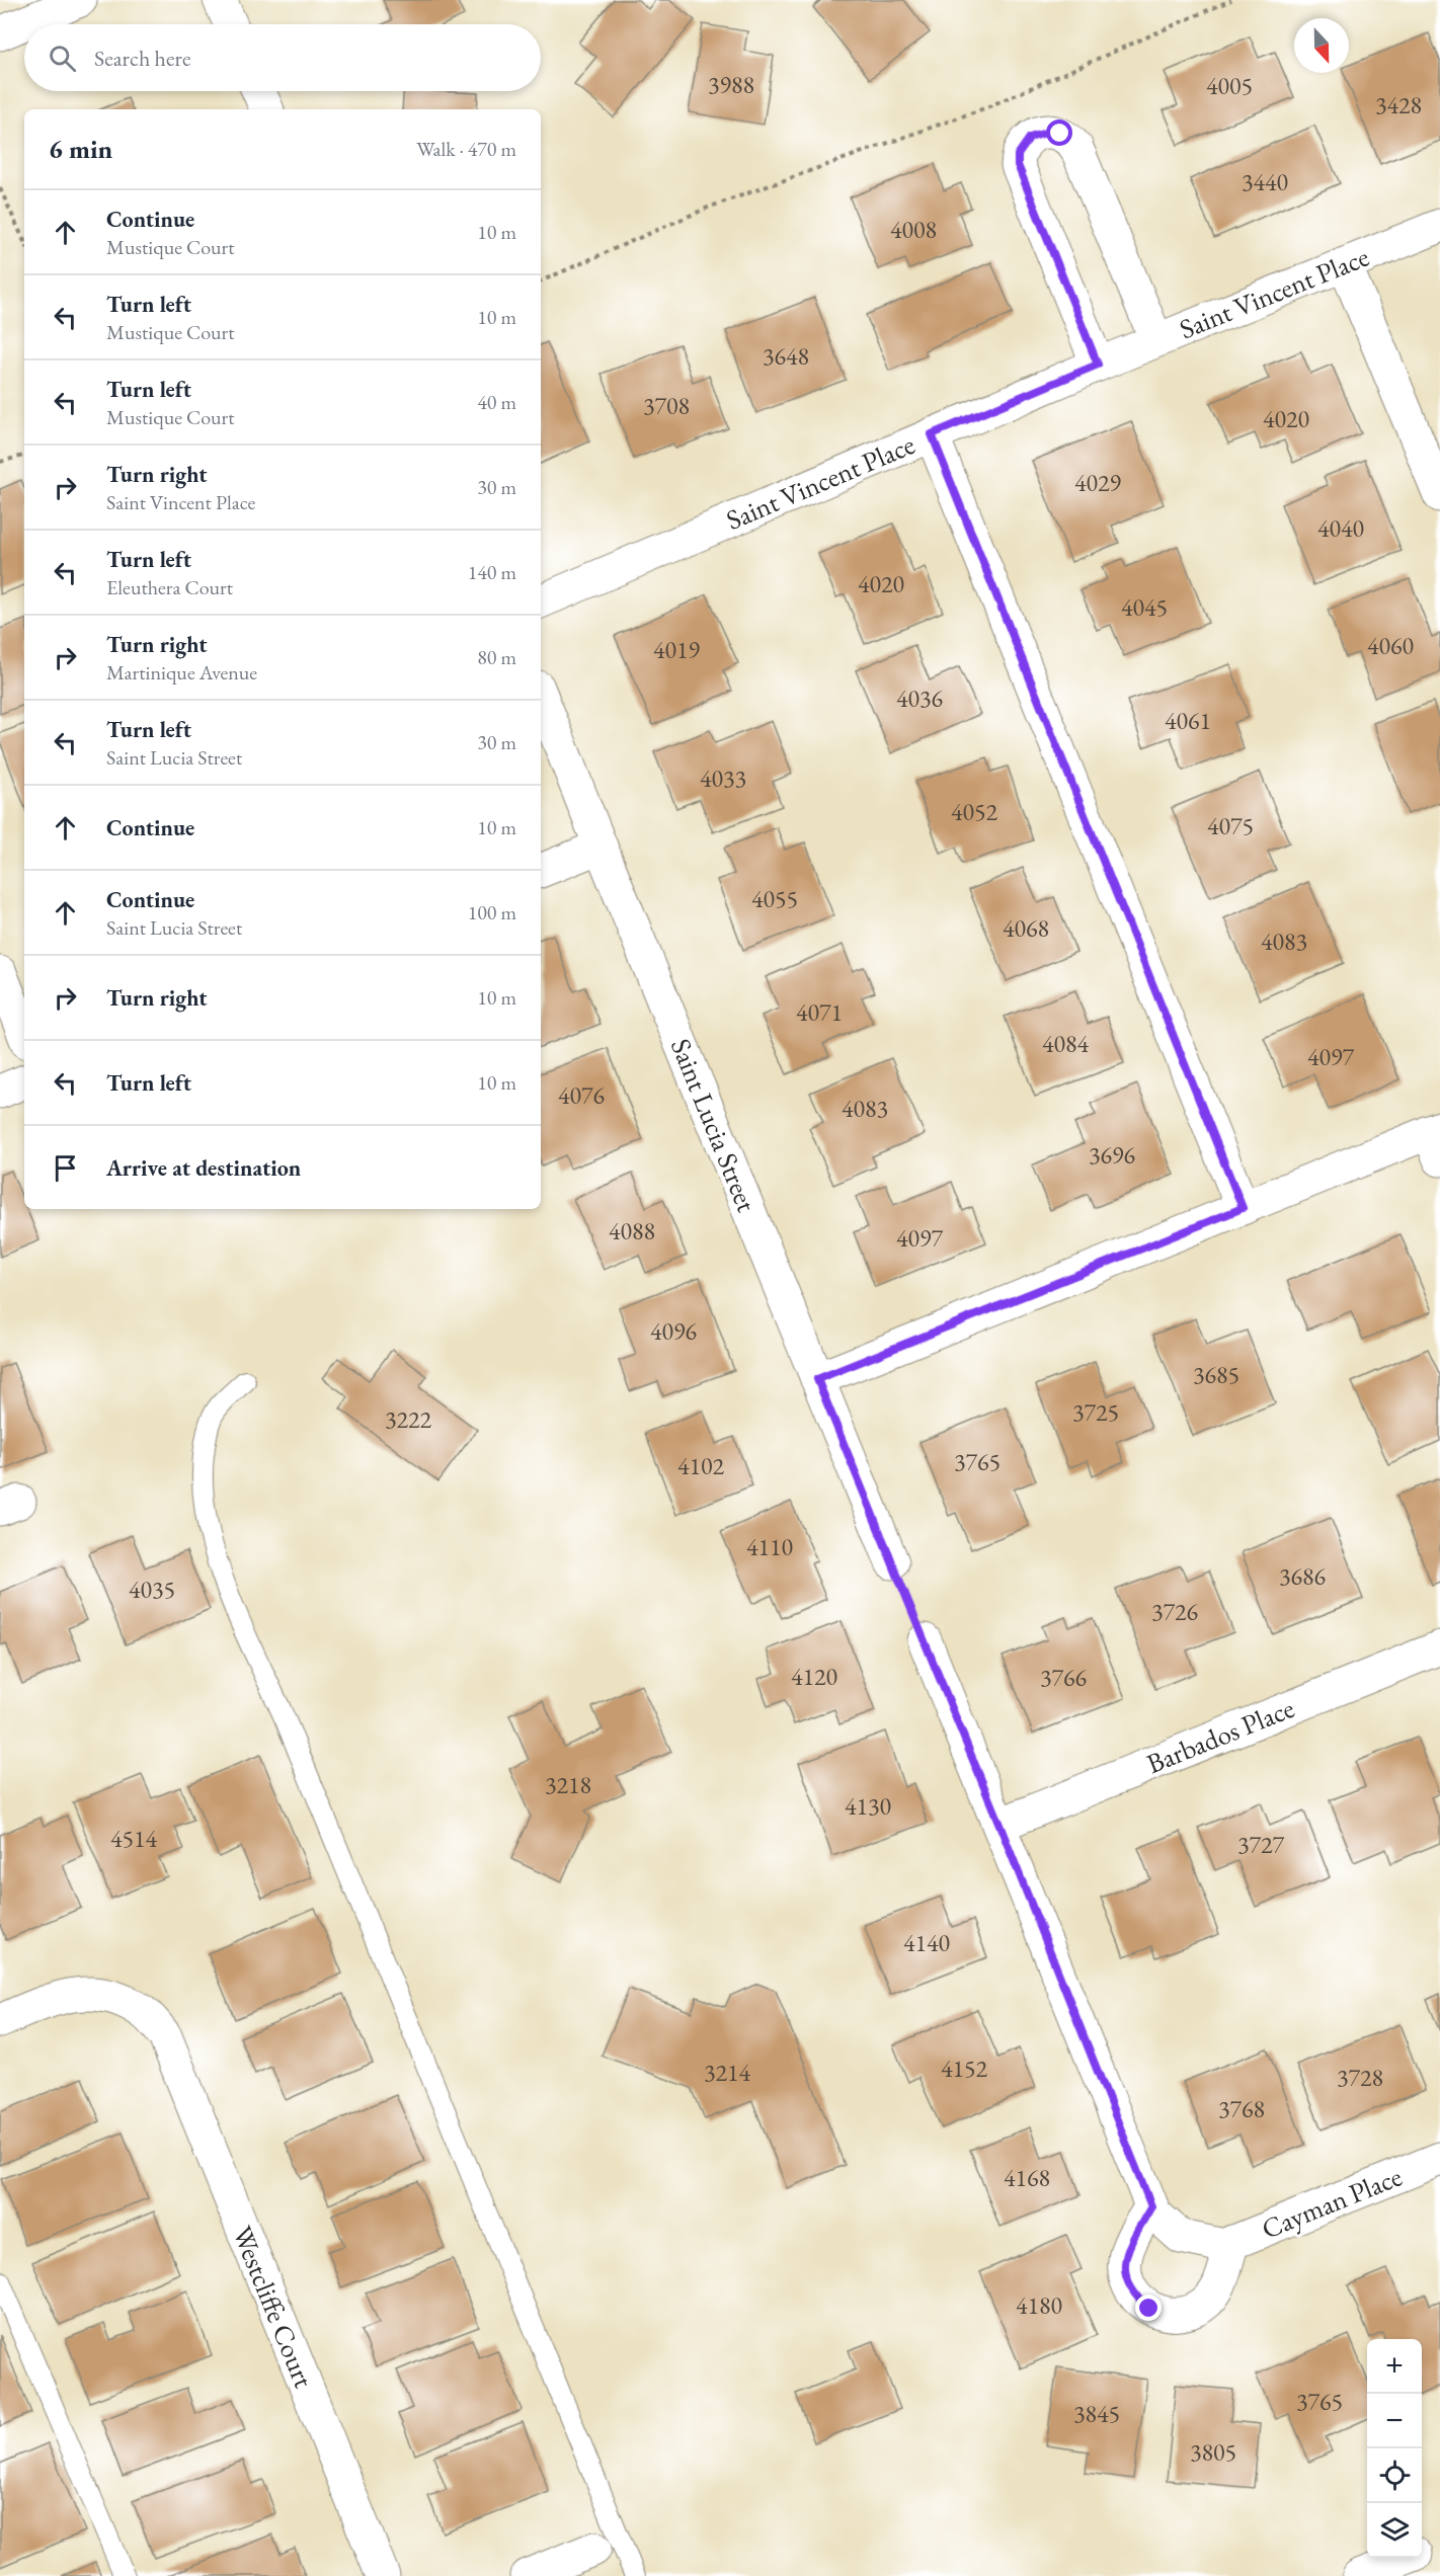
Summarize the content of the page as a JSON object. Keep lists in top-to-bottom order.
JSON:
{
  "streets": {
    "street": [
      "Saint Vincent Place",
      "Saint Lucia Street",
      "Barbados Place",
      "Cayman Place",
      "Westcliffe Court"
    ]
  },
  "house_numbers": [
    "3988",
    "4005",
    "3428",
    "3440",
    "4008",
    "3648",
    "3708",
    "4020",
    "4029",
    "4040",
    "4020",
    "4045",
    "4060",
    "4019",
    "4036",
    "4061",
    "4033",
    "4052",
    "4075",
    "4055",
    "4068",
    "4083",
    "4071",
    "4084",
    "4097",
    "4076",
    "4083",
    "3696",
    "4088",
    "4097",
    "4096",
    "3685",
    "3725",
    "3222",
    "3765",
    "4102",
    "4110",
    "3686",
    "4035",
    "3726",
    "4120",
    "3766",
    "3218",
    "4130",
    "4514",
    "3727",
    "4140",
    "4152",
    "3214",
    "3728",
    "3768",
    "4168",
    "4180",
    "3765",
    "3845",
    "3805"
  ],
  "north": "bottom",
  "page": {
    "search": "Search here",
    "heading": ["6 min", "Walk · 470 m"],
    "list": [
      ["Continue", "Mustique Court", "10 m"],
      ["Turn left", "Mustique Court", "10 m"],
      ["Turn left", "Mustique Court", "40 m"],
      ["Turn right", "Saint Vincent Place", "30 m"],
      ["Turn left", "Eleuthera Court", "140 m"],
      ["Turn right", "Martinique Avenue", "80 m"],
      ["Turn left", "Saint Lucia Street", "30 m"],
      ["Continue", "10 m"],
      ["Continue", "Saint Lucia Street", "100 m"],
      ["Turn right", "10 m"],
      ["Turn left", "10 m"],
      "Arrive at destination"
    ],
    "map_buttons": ["+", "−"]
  }
}
